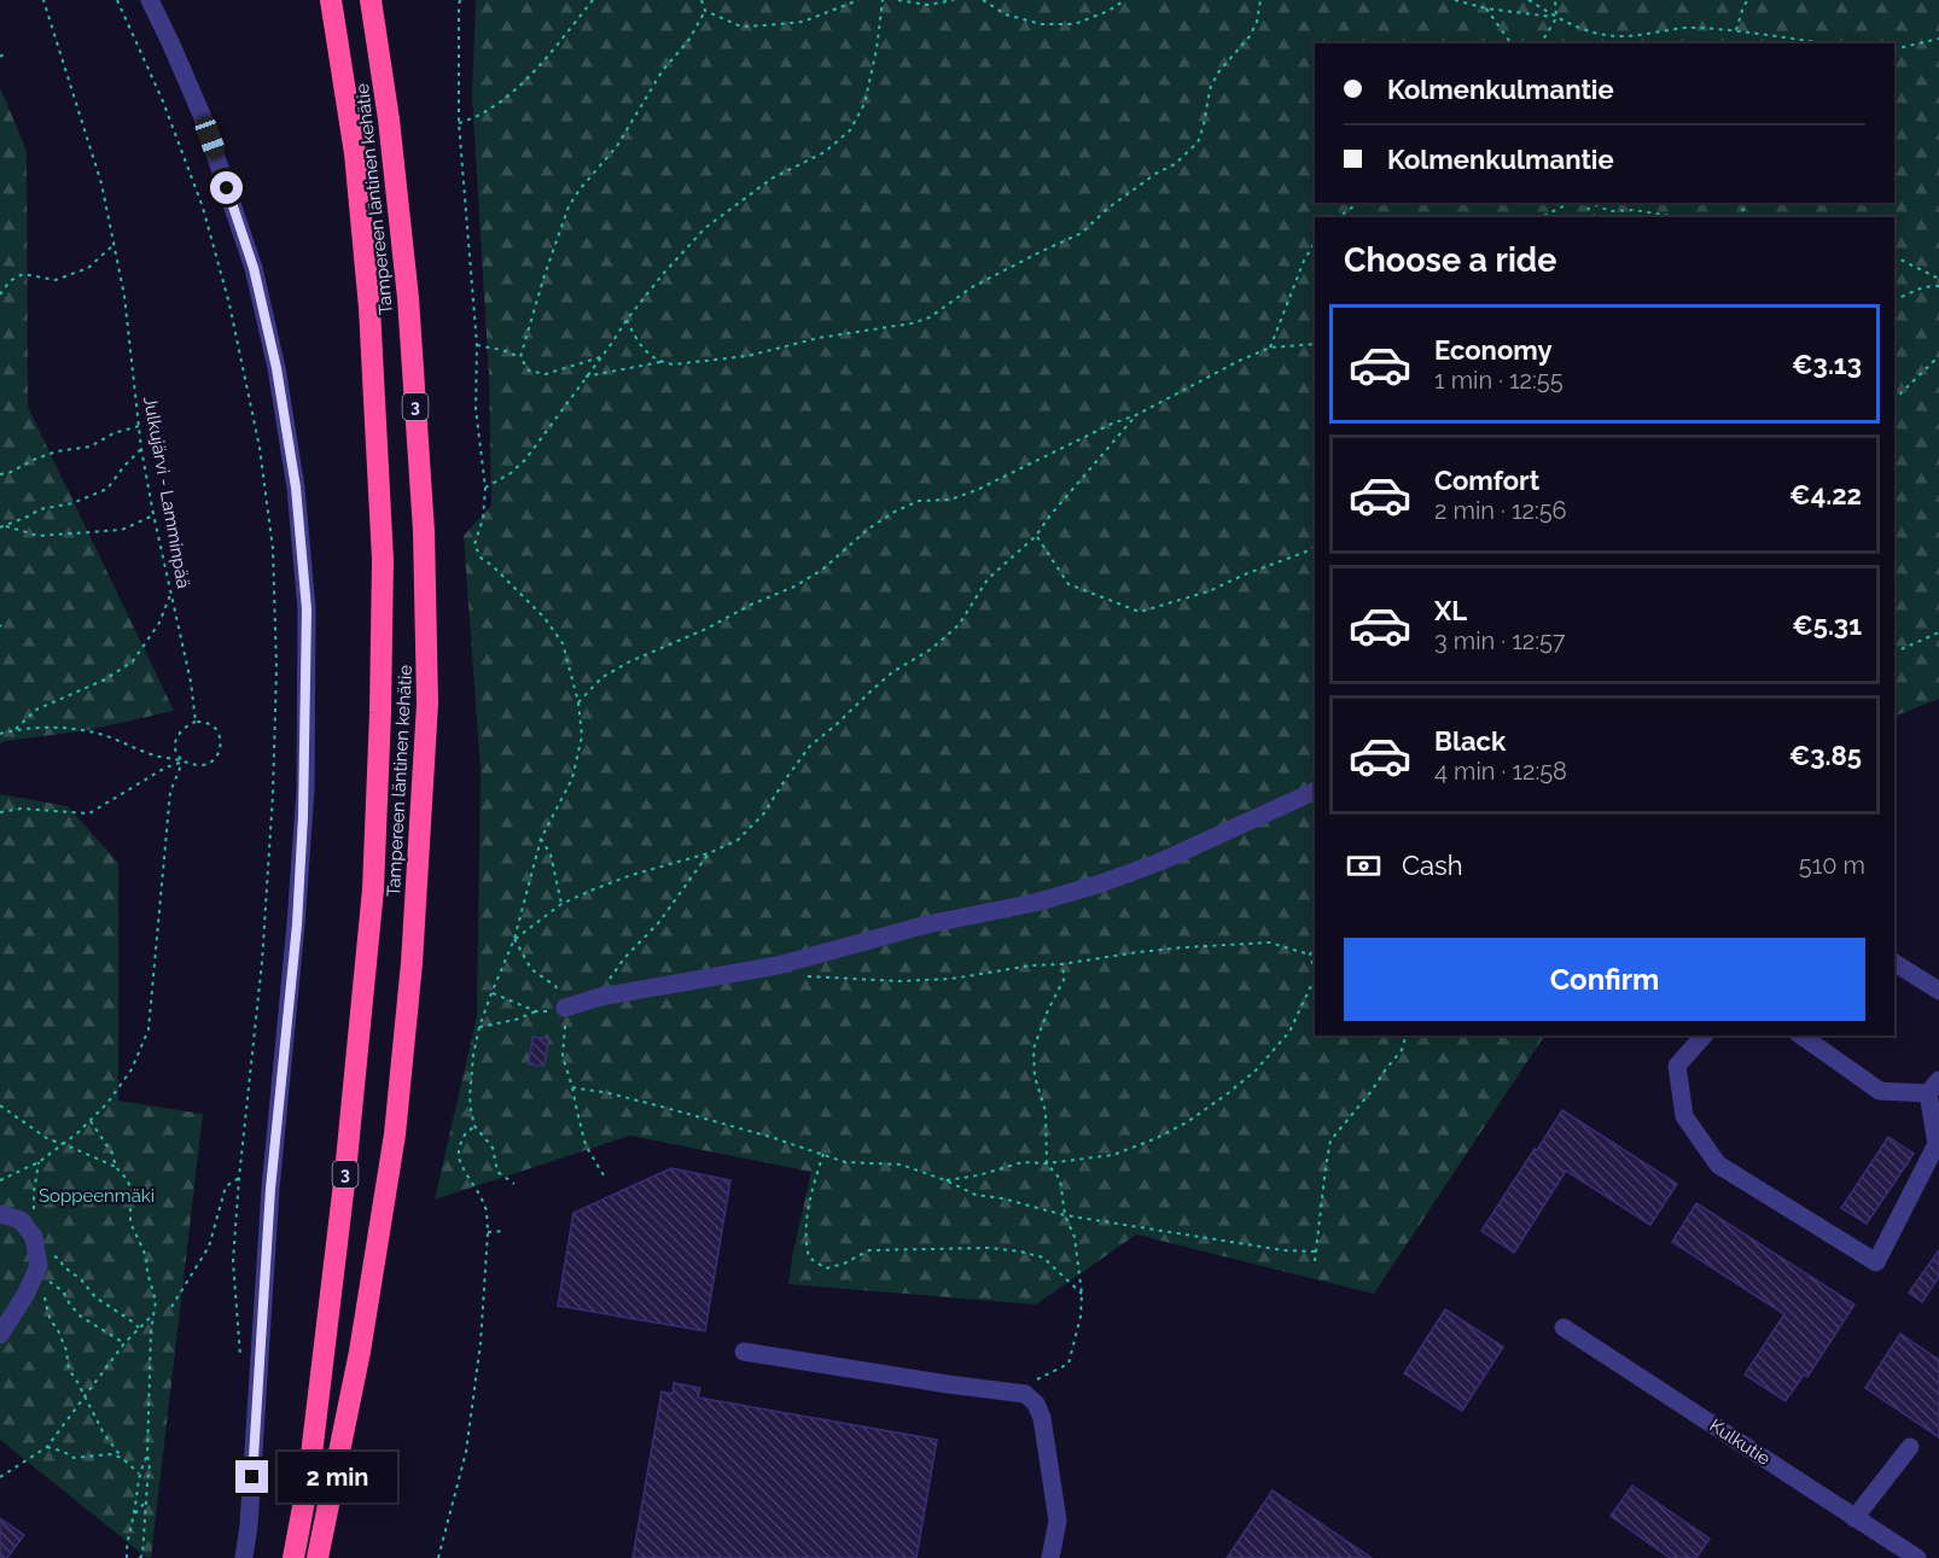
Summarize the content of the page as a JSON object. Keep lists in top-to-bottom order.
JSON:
{
  "streets": {
    "highway": ["Tampereen läntinen kehätie", "3"],
    "street": ["Kulkutie"],
    "path": ["Julkujärvi - Lamminpää"]
  },
  "parks": ["Soppeenmäki"],
  "page": {
    "banner": ["Kolmenkulmantie", "Kolmenkulmantie"],
    "heading": "Choose a ride",
    "list": [
      {
        "name": "Economy",
        "note": "1 min · 12:55",
        "value": "€3.13"
      },
      {
        "name": "Comfort",
        "note": "2 min · 12:56",
        "value": "€4.22"
      },
      {
        "name": "XL",
        "note": "3 min · 12:57",
        "value": "€5.31"
      },
      {
        "name": "Black",
        "note": "4 min · 12:58",
        "value": "€3.85"
      }
    ],
    "pay": ["Cash", "510 m"],
    "buttons": "Confirm",
    "bubble": "2 min"
  }
}
